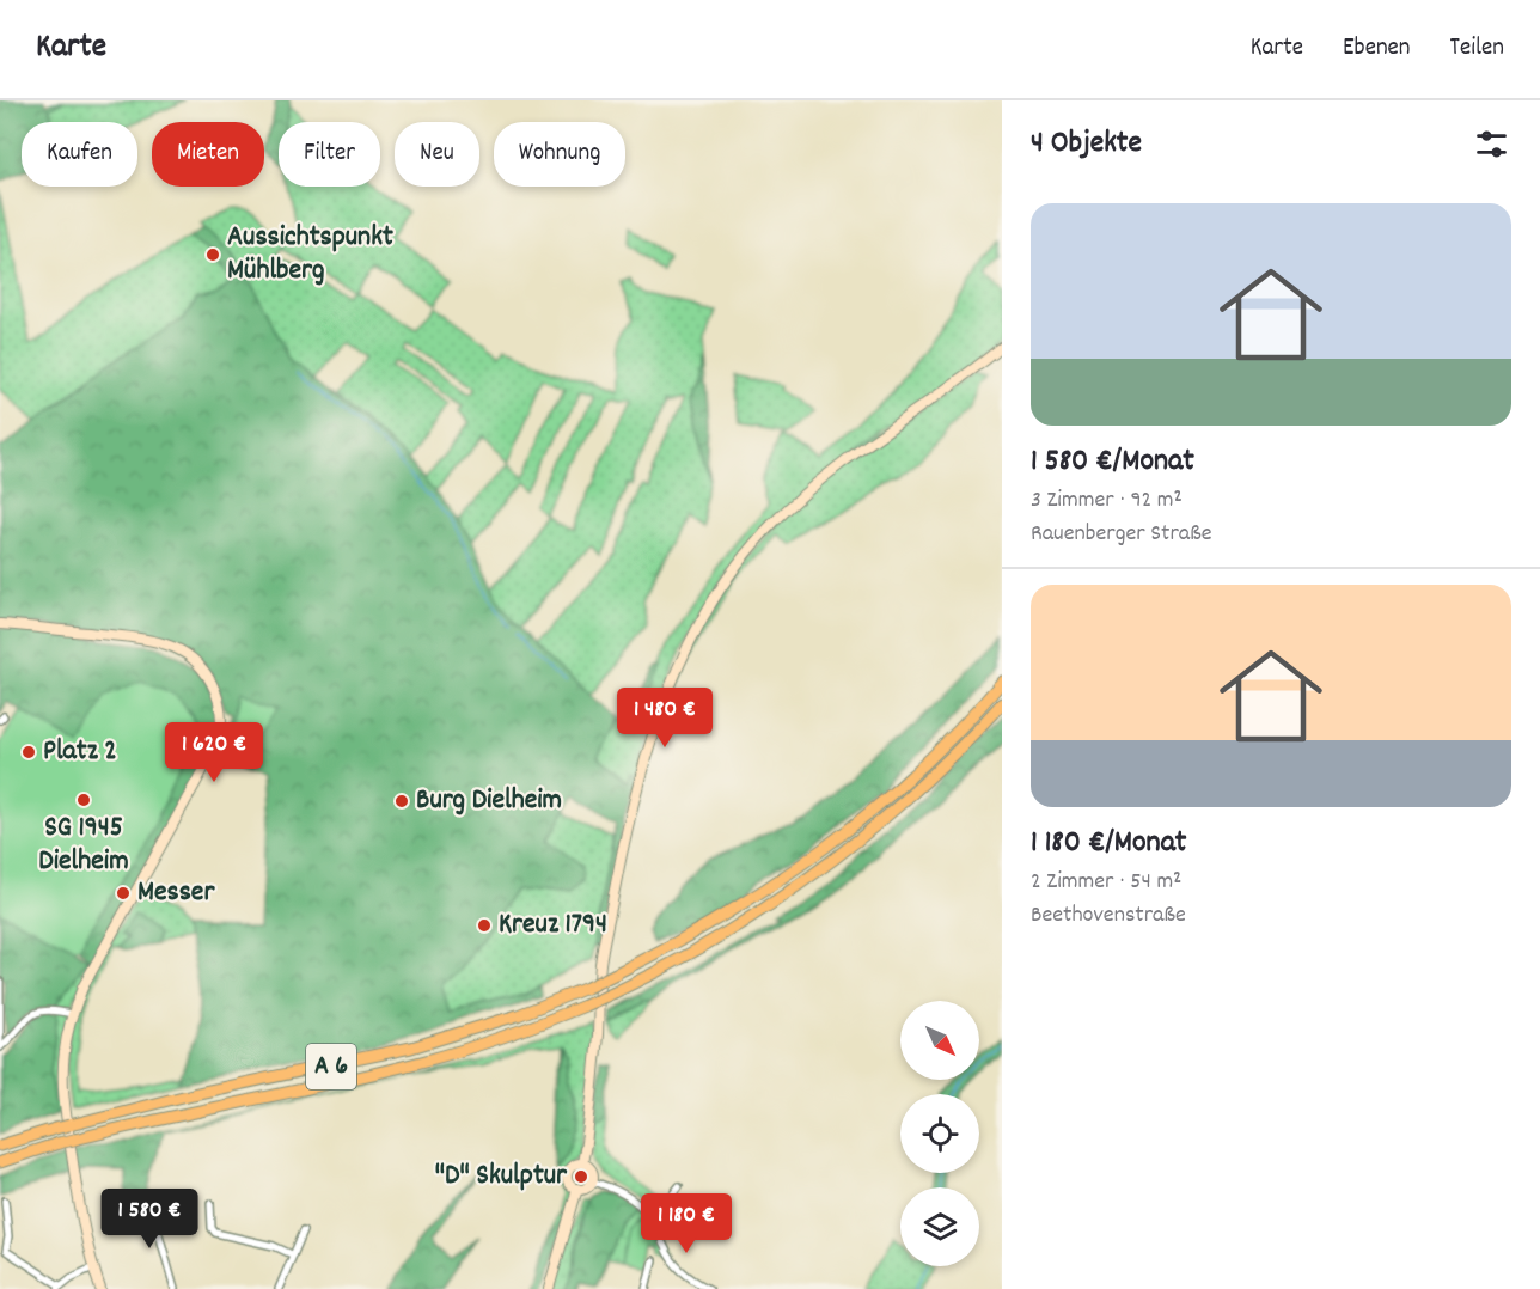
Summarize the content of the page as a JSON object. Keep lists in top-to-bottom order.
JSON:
{
  "streets": {
    "highway": ["A 6"]
  },
  "places": [
    "Aussichtspunkt Mühlberg",
    "Platz 2",
    "SG 1945 Dielheim",
    "Burg Dielheim",
    "Messer",
    "Kreuz 1794",
    "\"D\" Skulptur"
  ],
  "north": "bottom right",
  "page": {
    "header": "Karte",
    "nav": ["Karte", "Ebenen", "Teilen"],
    "heading": "4 Objekte",
    "chip": [
      "Kaufen",
      "Mieten",
      "Filter",
      "Neu",
      "Wohnung"
    ],
    "list": [
      {
        "name": "1 580 €/Monat",
        "note": "3 Zimmer · 92 m² · Rauenberger Straße"
      },
      {
        "name": "1 180 €/Monat",
        "note": "2 Zimmer · 54 m² · Beethovenstraße"
      }
    ],
    "price": [
      "1 480 €",
      "1 620 €",
      "1 580 €",
      "1 180 €"
    ]
  }
}
